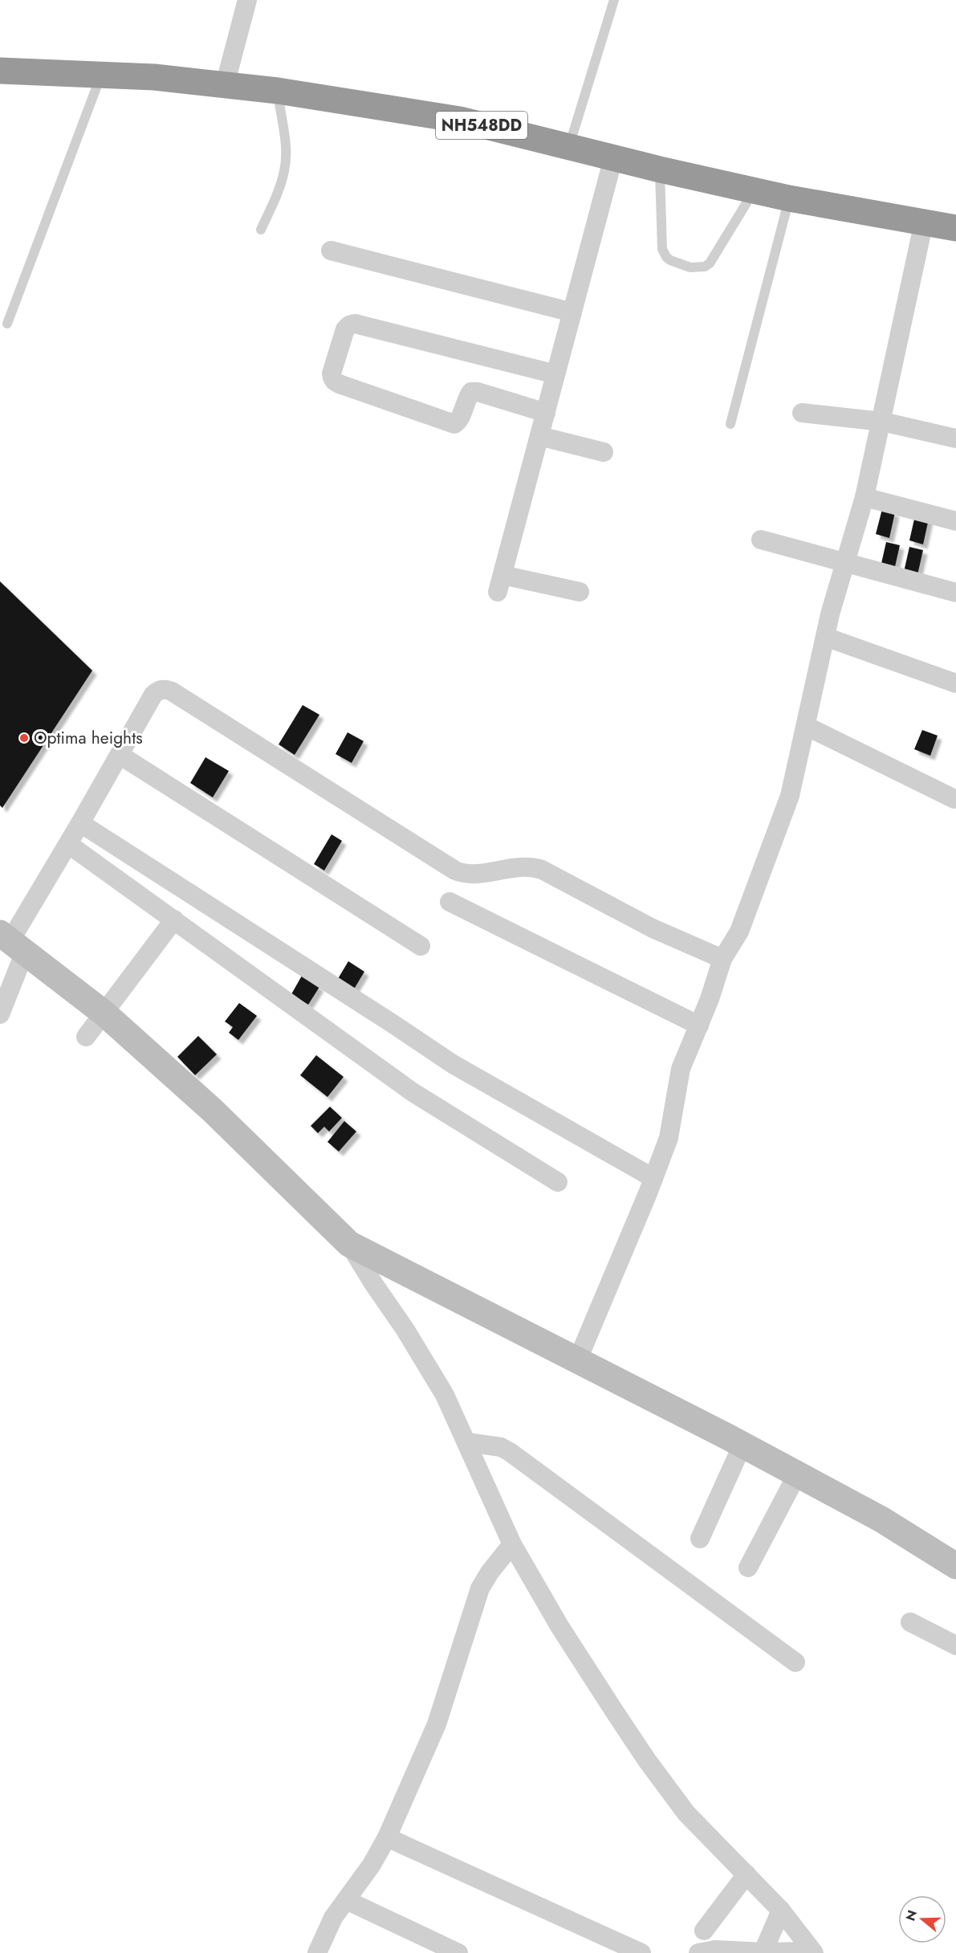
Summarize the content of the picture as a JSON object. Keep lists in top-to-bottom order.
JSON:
{
  "streets": {
    "highway": ["NH548DD"]
  },
  "places": ["Optima heights"],
  "north": "left"
}
